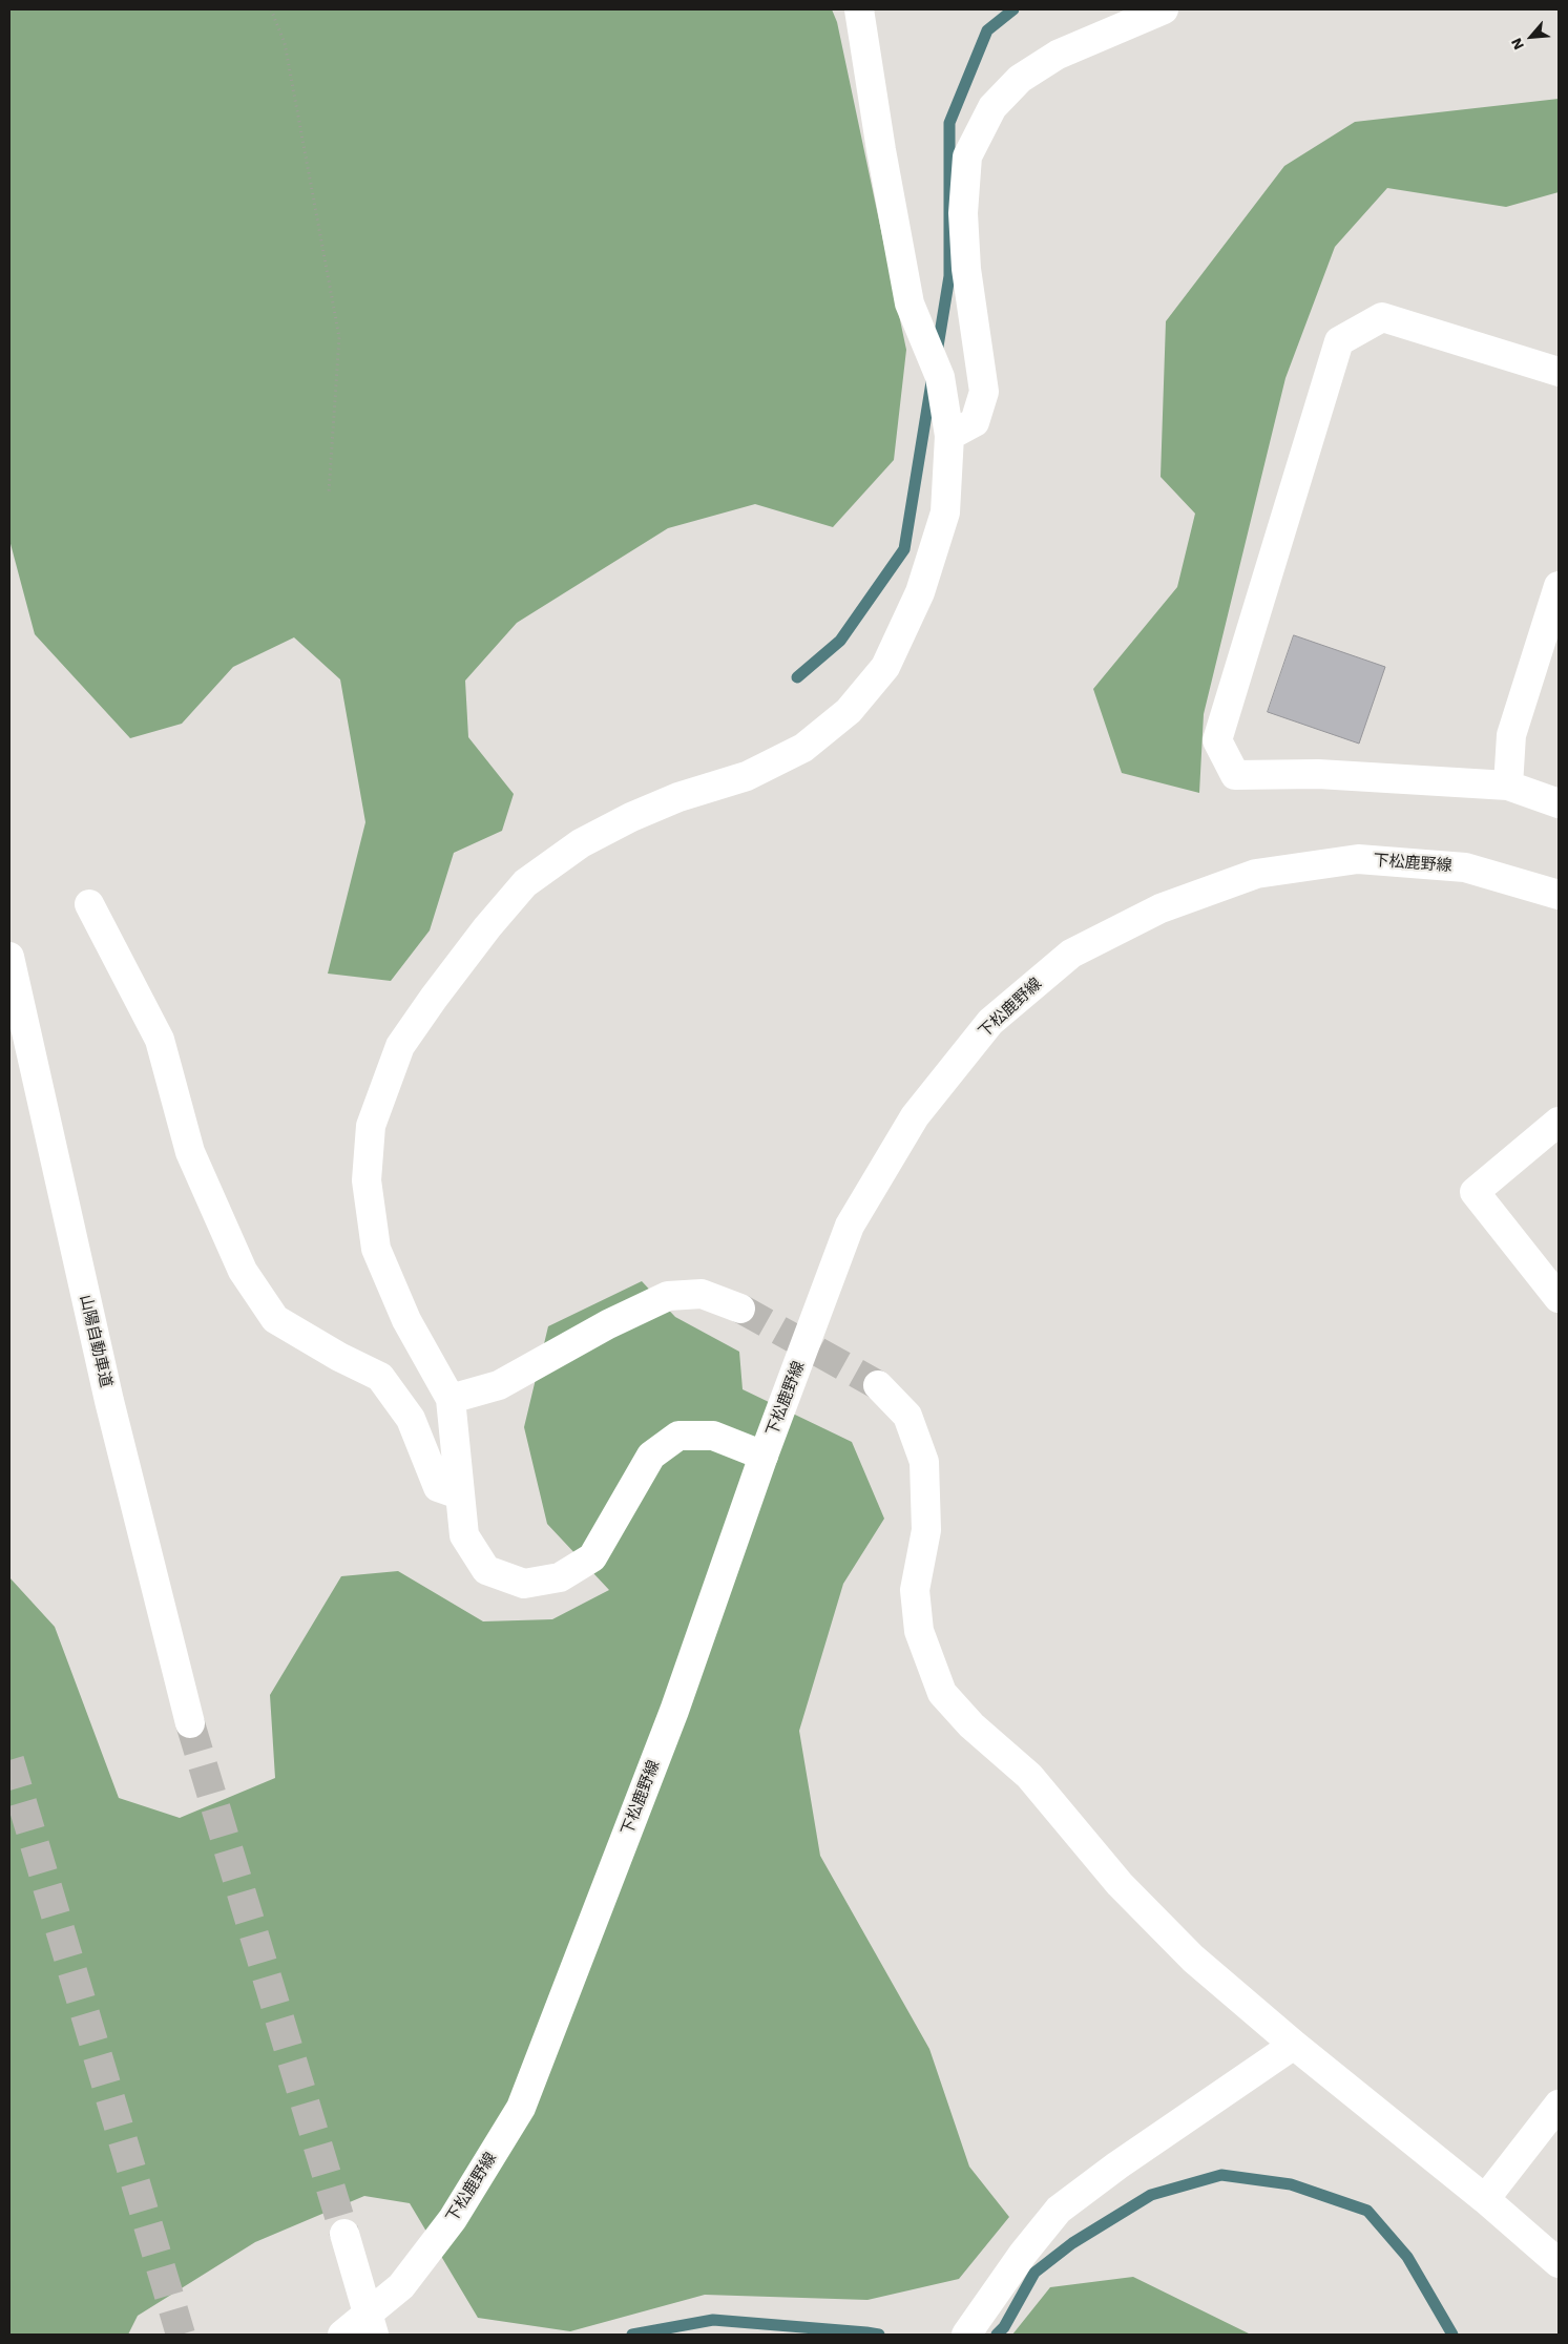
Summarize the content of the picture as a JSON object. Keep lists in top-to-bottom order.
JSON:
{
  "streets": {
    "main road": ["下松鹿野線", "山陽自動車道"]
  },
  "north": "bottom left"
}
